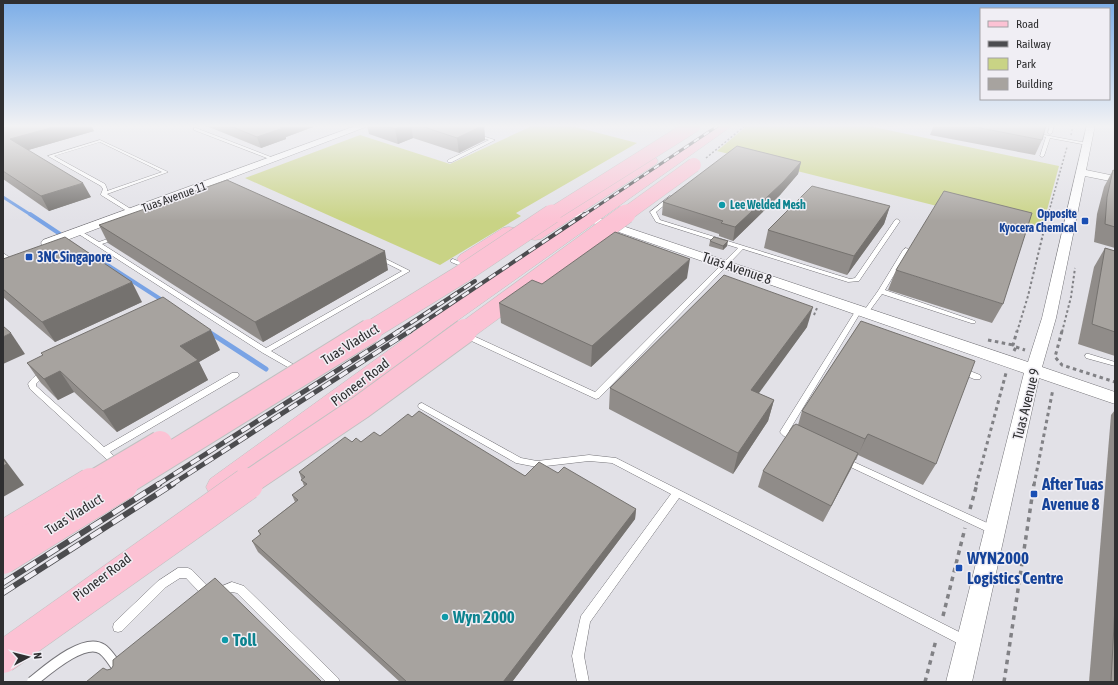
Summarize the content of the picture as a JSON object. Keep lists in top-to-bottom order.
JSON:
{
  "streets": {
    "main road": ["Tuas Viaduct", "Pioneer Road"],
    "street": ["Tuas Avenue 11", "Tuas Avenue 8", "Tuas Avenue 9"]
  },
  "crossings": [
    ["Tuas Avenue 8", "Pioneer Road"],
    ["Tuas Avenue 8", "Tuas Avenue 9"]
  ],
  "places": {
    "other": ["Lee Welded Mesh", "Wyn 2000", "Toll"],
    "transit": [
      "Opposite Kyocera Chemical",
      "3NC Singapore",
      "After Tuas Avenue 8",
      "WYN2000 Logistics Centre"
    ]
  },
  "legend": [
    "Road",
    "Railway",
    "Park",
    "Building"
  ],
  "north": "right"
}
